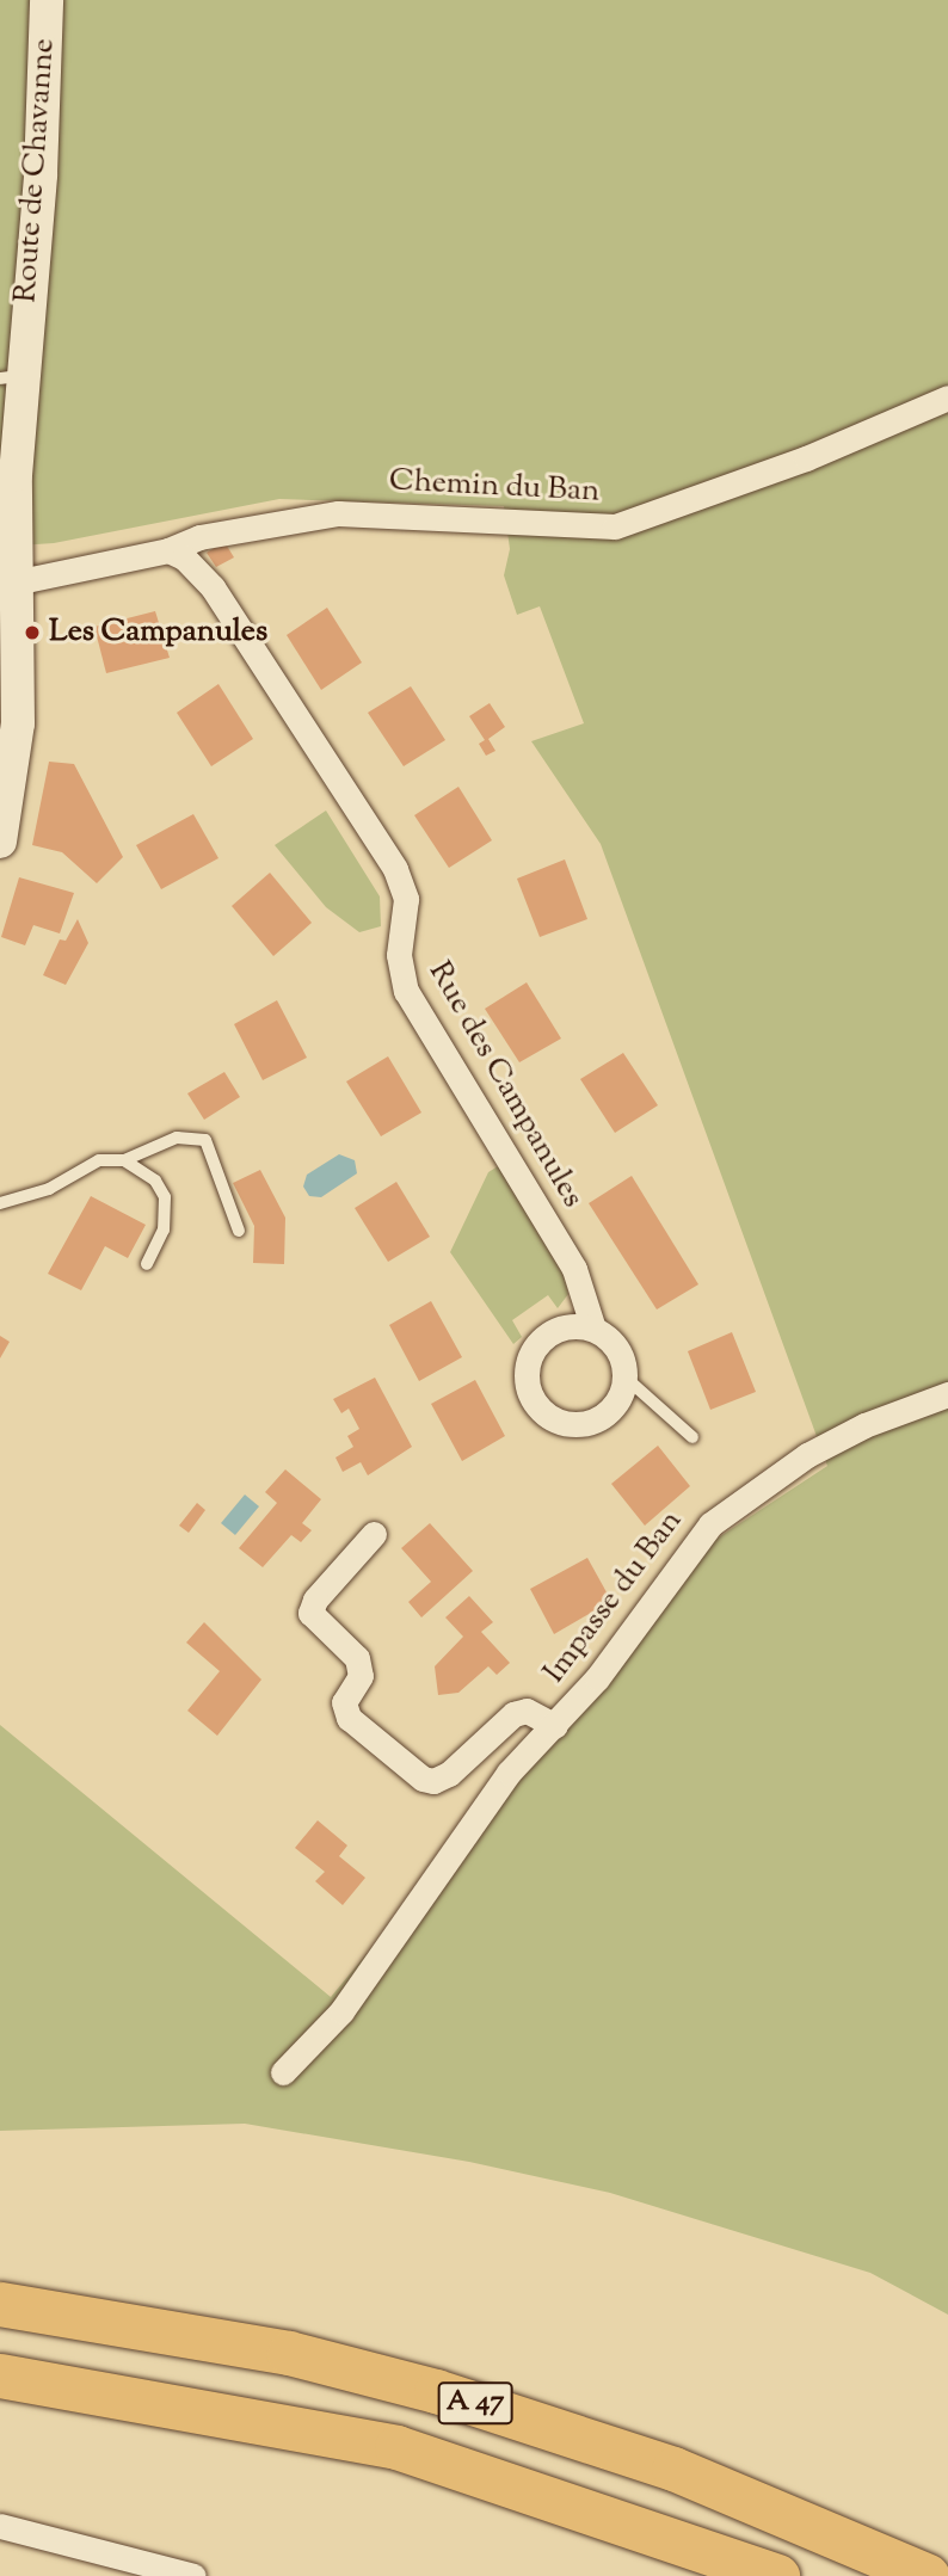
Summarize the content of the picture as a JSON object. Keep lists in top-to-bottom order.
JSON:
{
  "streets": {
    "highway": ["A 47"],
    "main road": ["Route de Chavanne"],
    "street": ["Chemin du Ban", "Rue des Campanules", "Impasse du Ban"]
  },
  "crossings": [
    ["Chemin du Ban", "Rue des Campanules"]
  ],
  "places": ["Les Campanules"]
}
